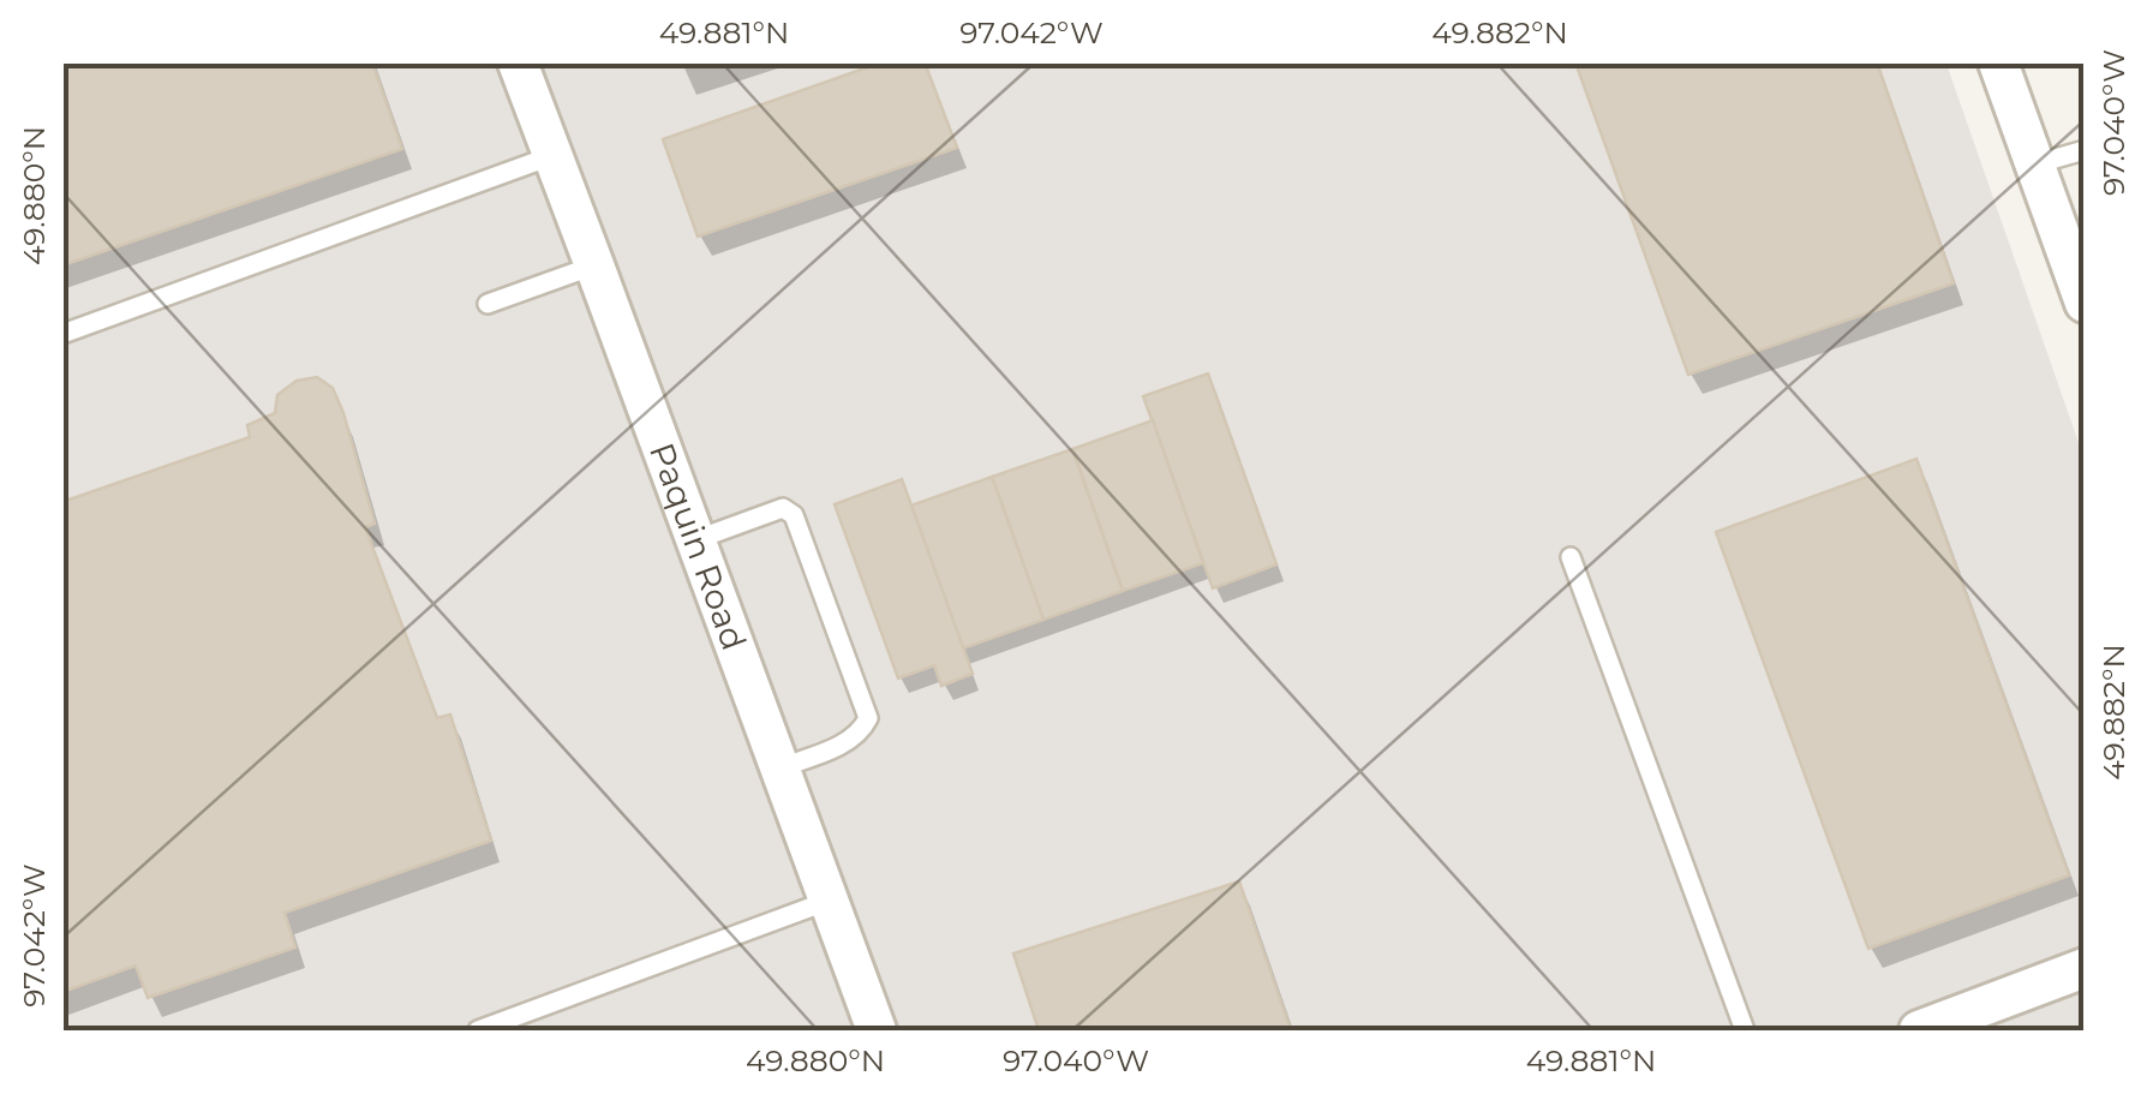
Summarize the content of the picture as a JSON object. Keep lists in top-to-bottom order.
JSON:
{
  "streets": {
    "street": ["Paquin Road"]
  },
  "coordinates": [
    "49.881°N",
    "97.042°W",
    "49.882°N",
    "97.040°W",
    "49.880°N"
  ]
}
